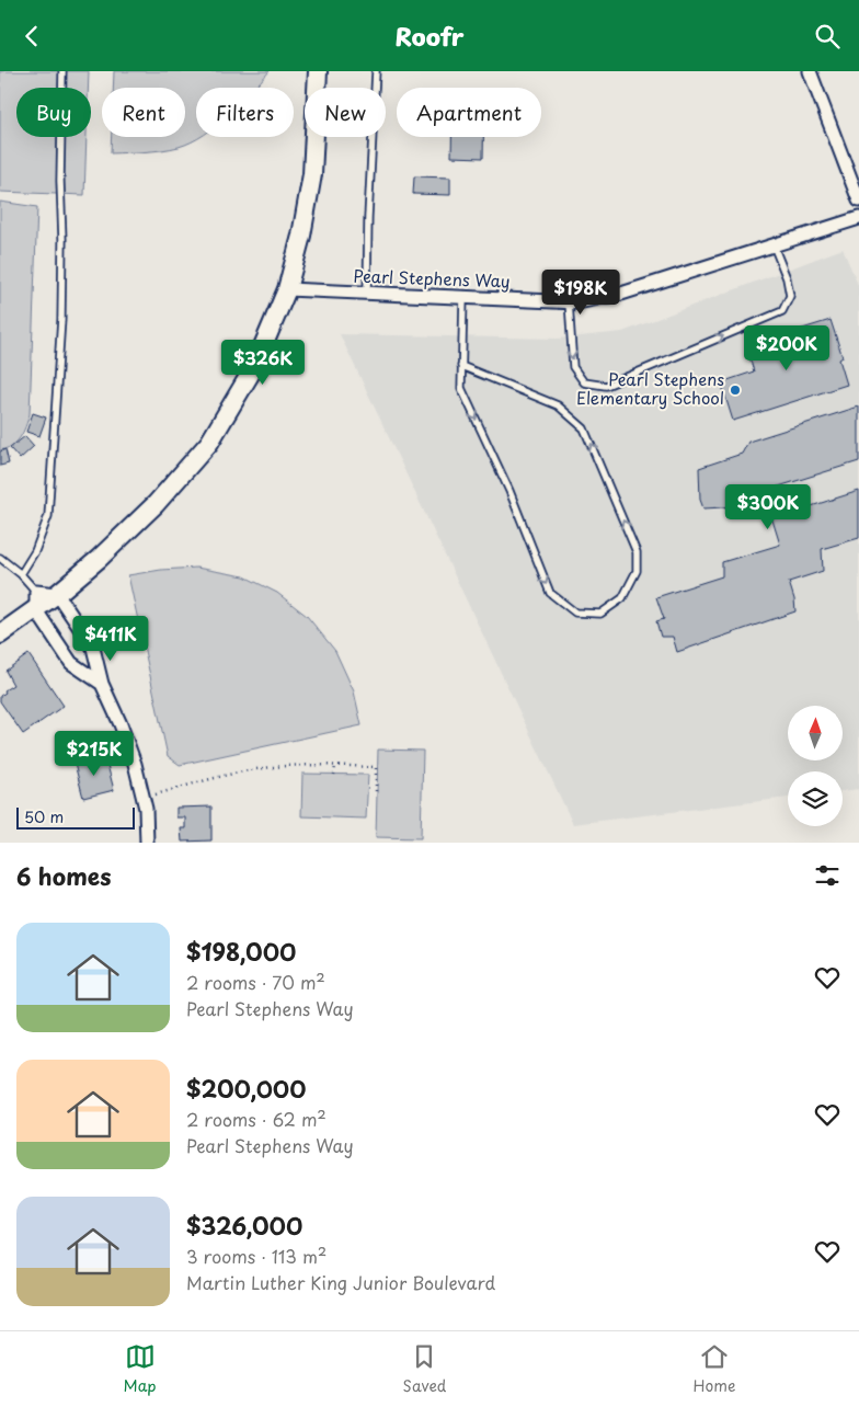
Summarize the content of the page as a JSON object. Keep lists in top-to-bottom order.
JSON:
{
  "streets": {
    "street": ["Pearl Stephens Way"]
  },
  "places": ["Pearl Stephens Elementary School"],
  "scale_bar": "50 m",
  "north": "top",
  "page": {
    "header": "Roofr",
    "chip": [
      "Buy",
      "Rent",
      "Filters",
      "New",
      "Apartment"
    ],
    "price": [
      "$198K",
      "$200K",
      "$326K",
      "$300K",
      "$411K",
      "$215K"
    ],
    "scale": "50 m",
    "heading": "6 homes",
    "list": [
      {
        "name": "$198,000",
        "note": "2 rooms · 70 m² · Pearl Stephens Way"
      },
      {
        "name": "$200,000",
        "note": "2 rooms · 62 m² · Pearl Stephens Way"
      },
      {
        "name": "$326,000",
        "note": "3 rooms · 113 m² · Martin Luther King Junior Boulevard"
      }
    ],
    "tabs": ["Map", "Saved", "Home"]
  }
}
